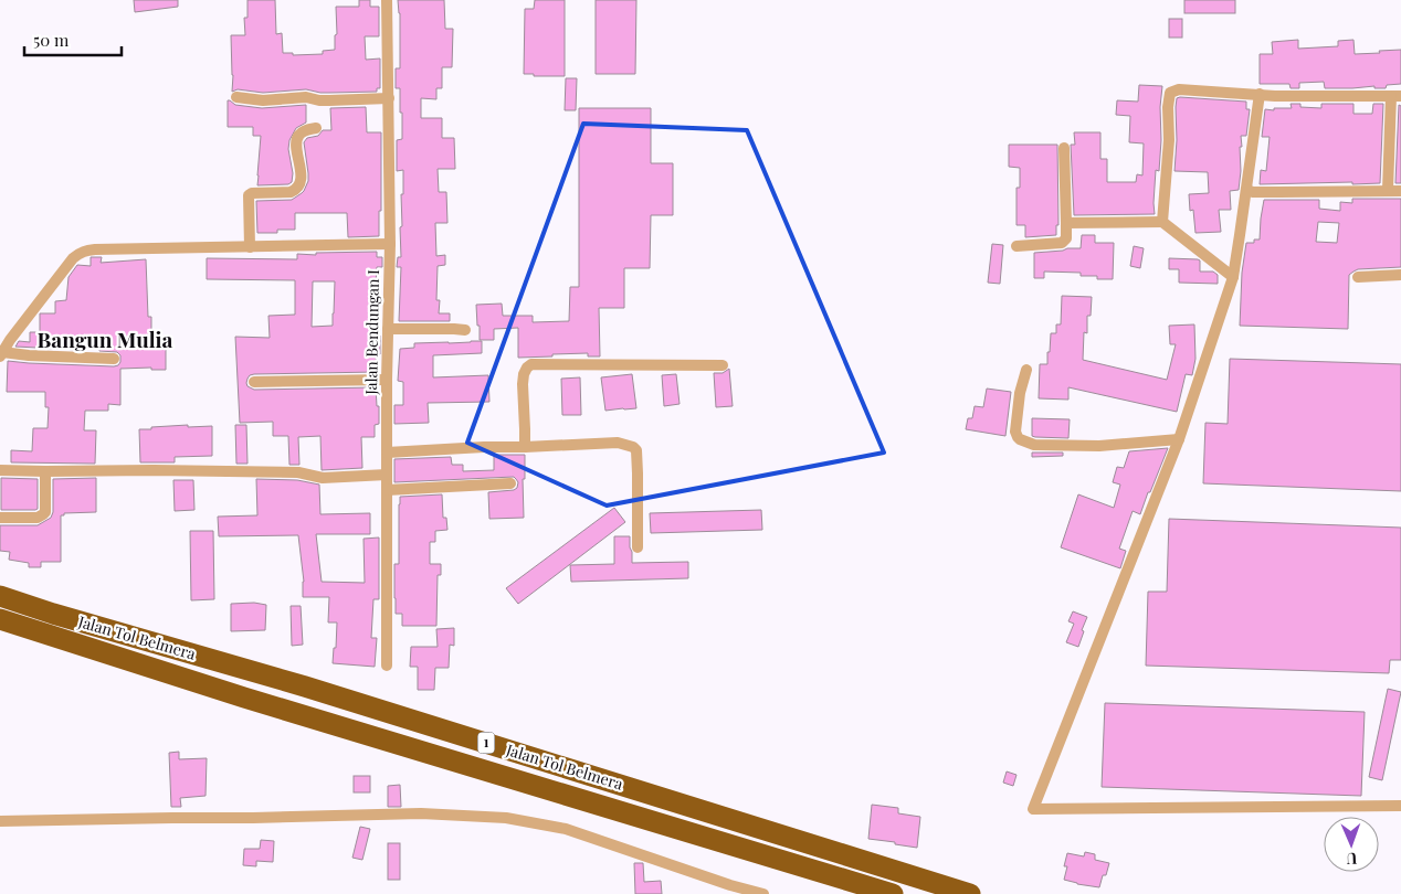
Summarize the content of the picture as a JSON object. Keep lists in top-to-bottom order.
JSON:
{
  "streets": {
    "highway": ["Jalan Tol Belmera", "1"],
    "street": ["Jalan Bendungan I"]
  },
  "districts": ["Bangun Mulia"],
  "scale_bar": "50 m",
  "north": "bottom"
}
